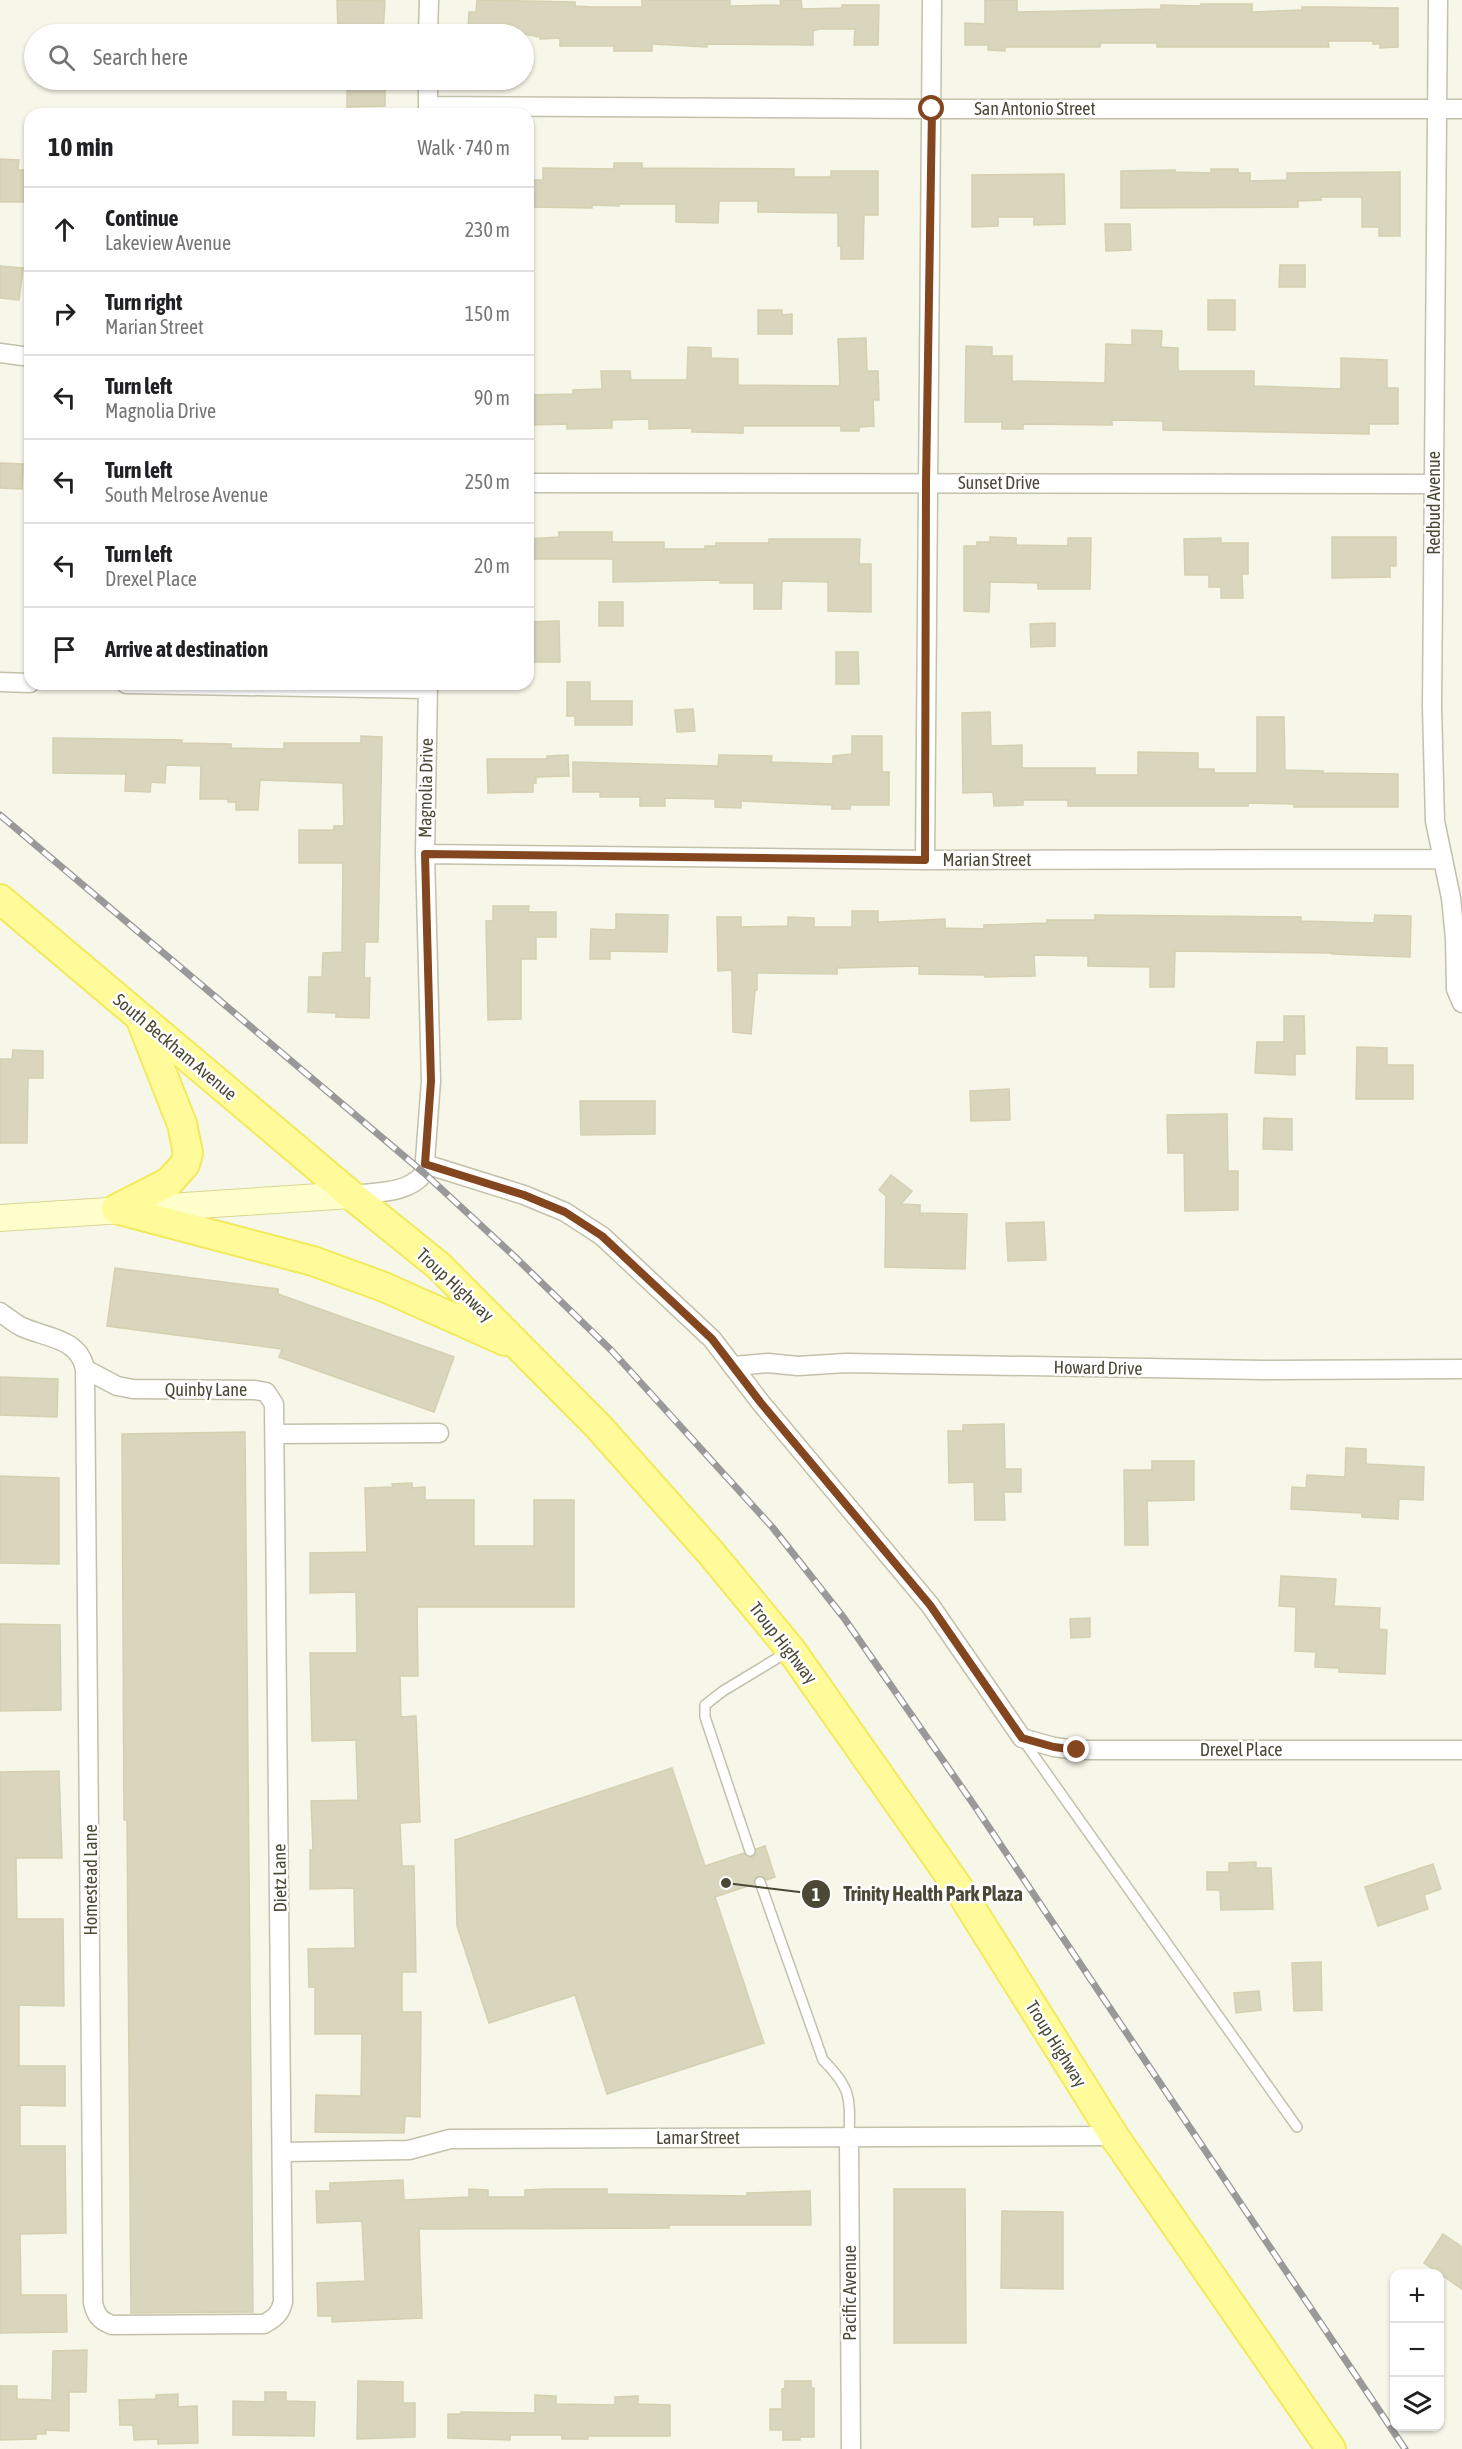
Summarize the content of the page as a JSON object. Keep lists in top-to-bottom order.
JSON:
{
  "streets": {
    "main road": ["South Beckham Avenue", "Troup Highway"],
    "street": [
      "San Antonio Street",
      "Sunset Drive",
      "Redbud Avenue",
      "Magnolia Drive",
      "Marian Street",
      "Howard Drive",
      "Quinby Lane",
      "Drexel Place",
      "Dietz Lane",
      "Homestead Lane",
      "Lamar Street",
      "Pacific Avenue"
    ]
  },
  "crossings": [
    ["San Antonio Street", "Redbud Avenue"],
    ["Sunset Drive", "Redbud Avenue"],
    ["Redbud Avenue", "Marian Street"],
    ["Magnolia Drive", "Marian Street"],
    ["South Beckham Avenue", "Troup Highway"],
    ["Troup Highway", "Lamar Street"],
    ["Quinby Lane", "Dietz Lane"],
    ["Quinby Lane", "Homestead Lane"],
    ["Dietz Lane", "Homestead Lane"],
    ["Dietz Lane", "Lamar Street"],
    ["Lamar Street", "Pacific Avenue"]
  ],
  "places": ["Trinity Health Park Plaza"],
  "page": {
    "search": "Search here",
    "heading": ["10 min", "Walk · 740 m"],
    "list": [
      ["Continue", "Lakeview Avenue", "230 m"],
      ["Turn right", "Marian Street", "150 m"],
      ["Turn left", "Magnolia Drive", "90 m"],
      ["Turn left", "South Melrose Avenue", "250 m"],
      ["Turn left", "Drexel Place", "20 m"],
      "Arrive at destination"
    ],
    "map_buttons": ["+", "−"]
  }
}
